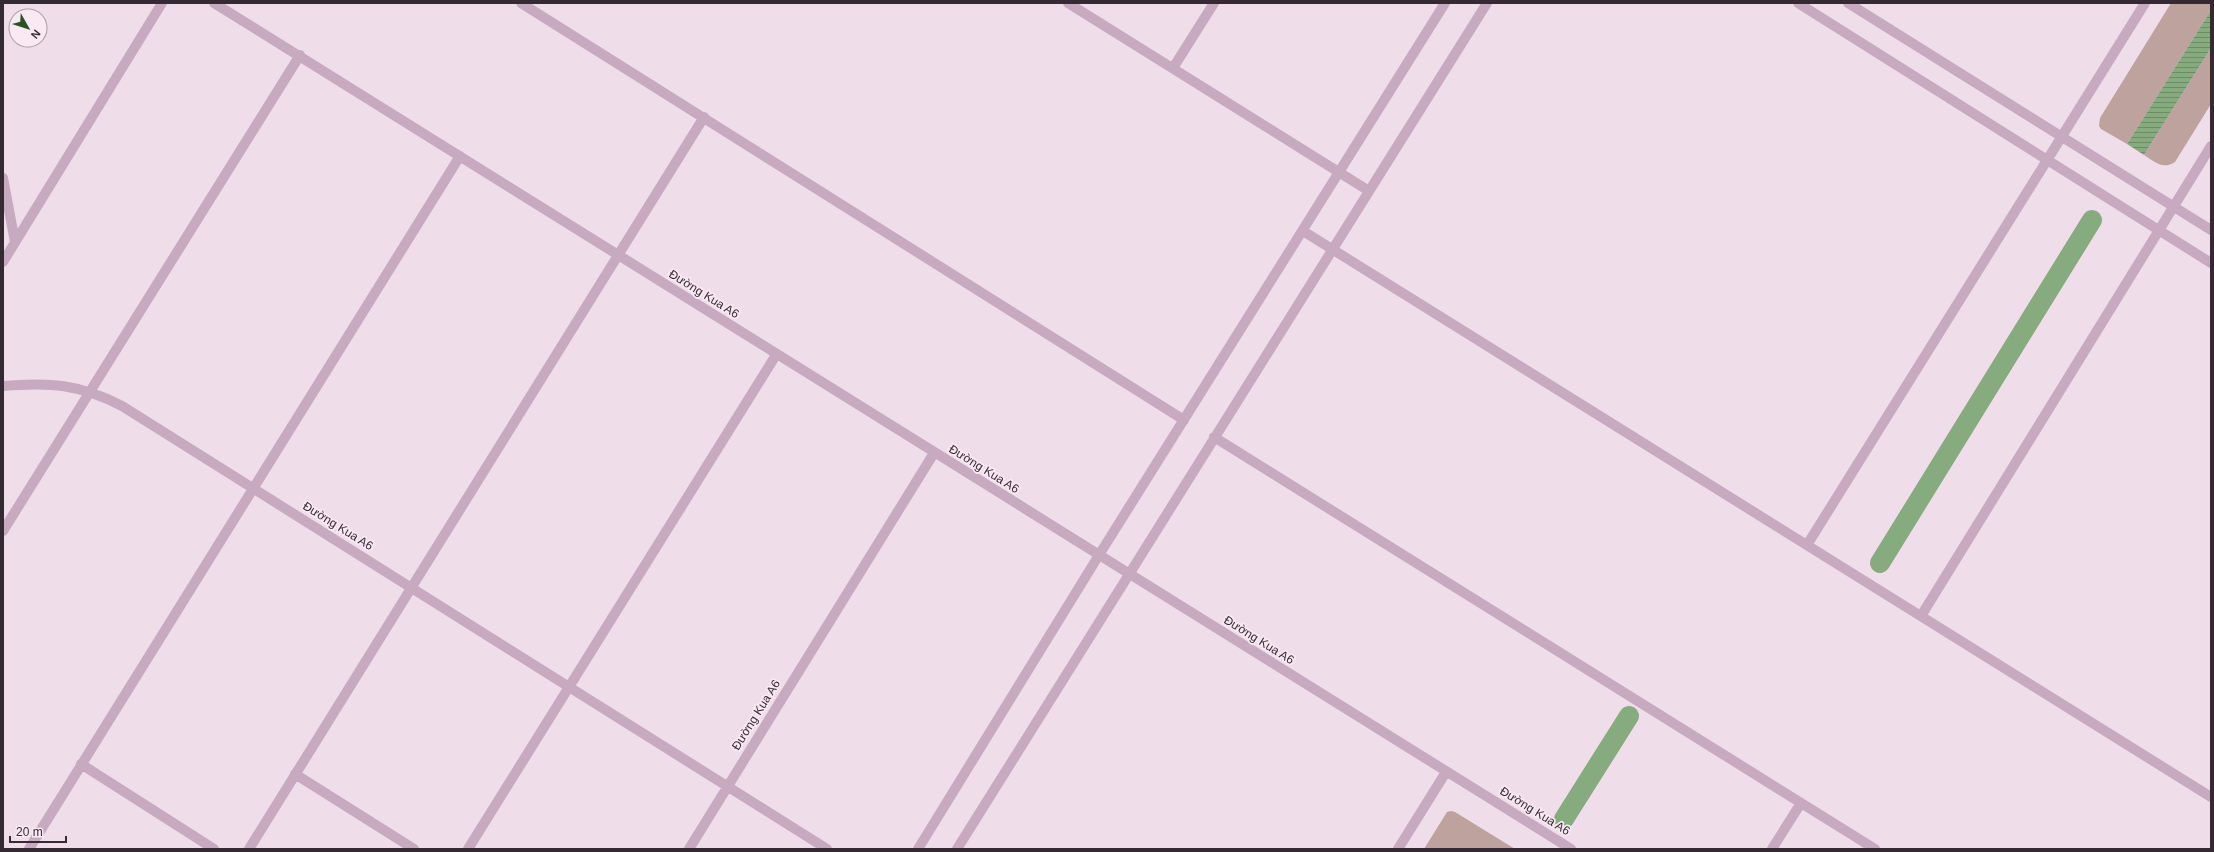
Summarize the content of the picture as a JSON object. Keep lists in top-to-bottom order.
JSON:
{
  "streets": {
    "street": ["Đường Kua A6"]
  },
  "scale_bar": "20 m",
  "north": "bottom right"
}
